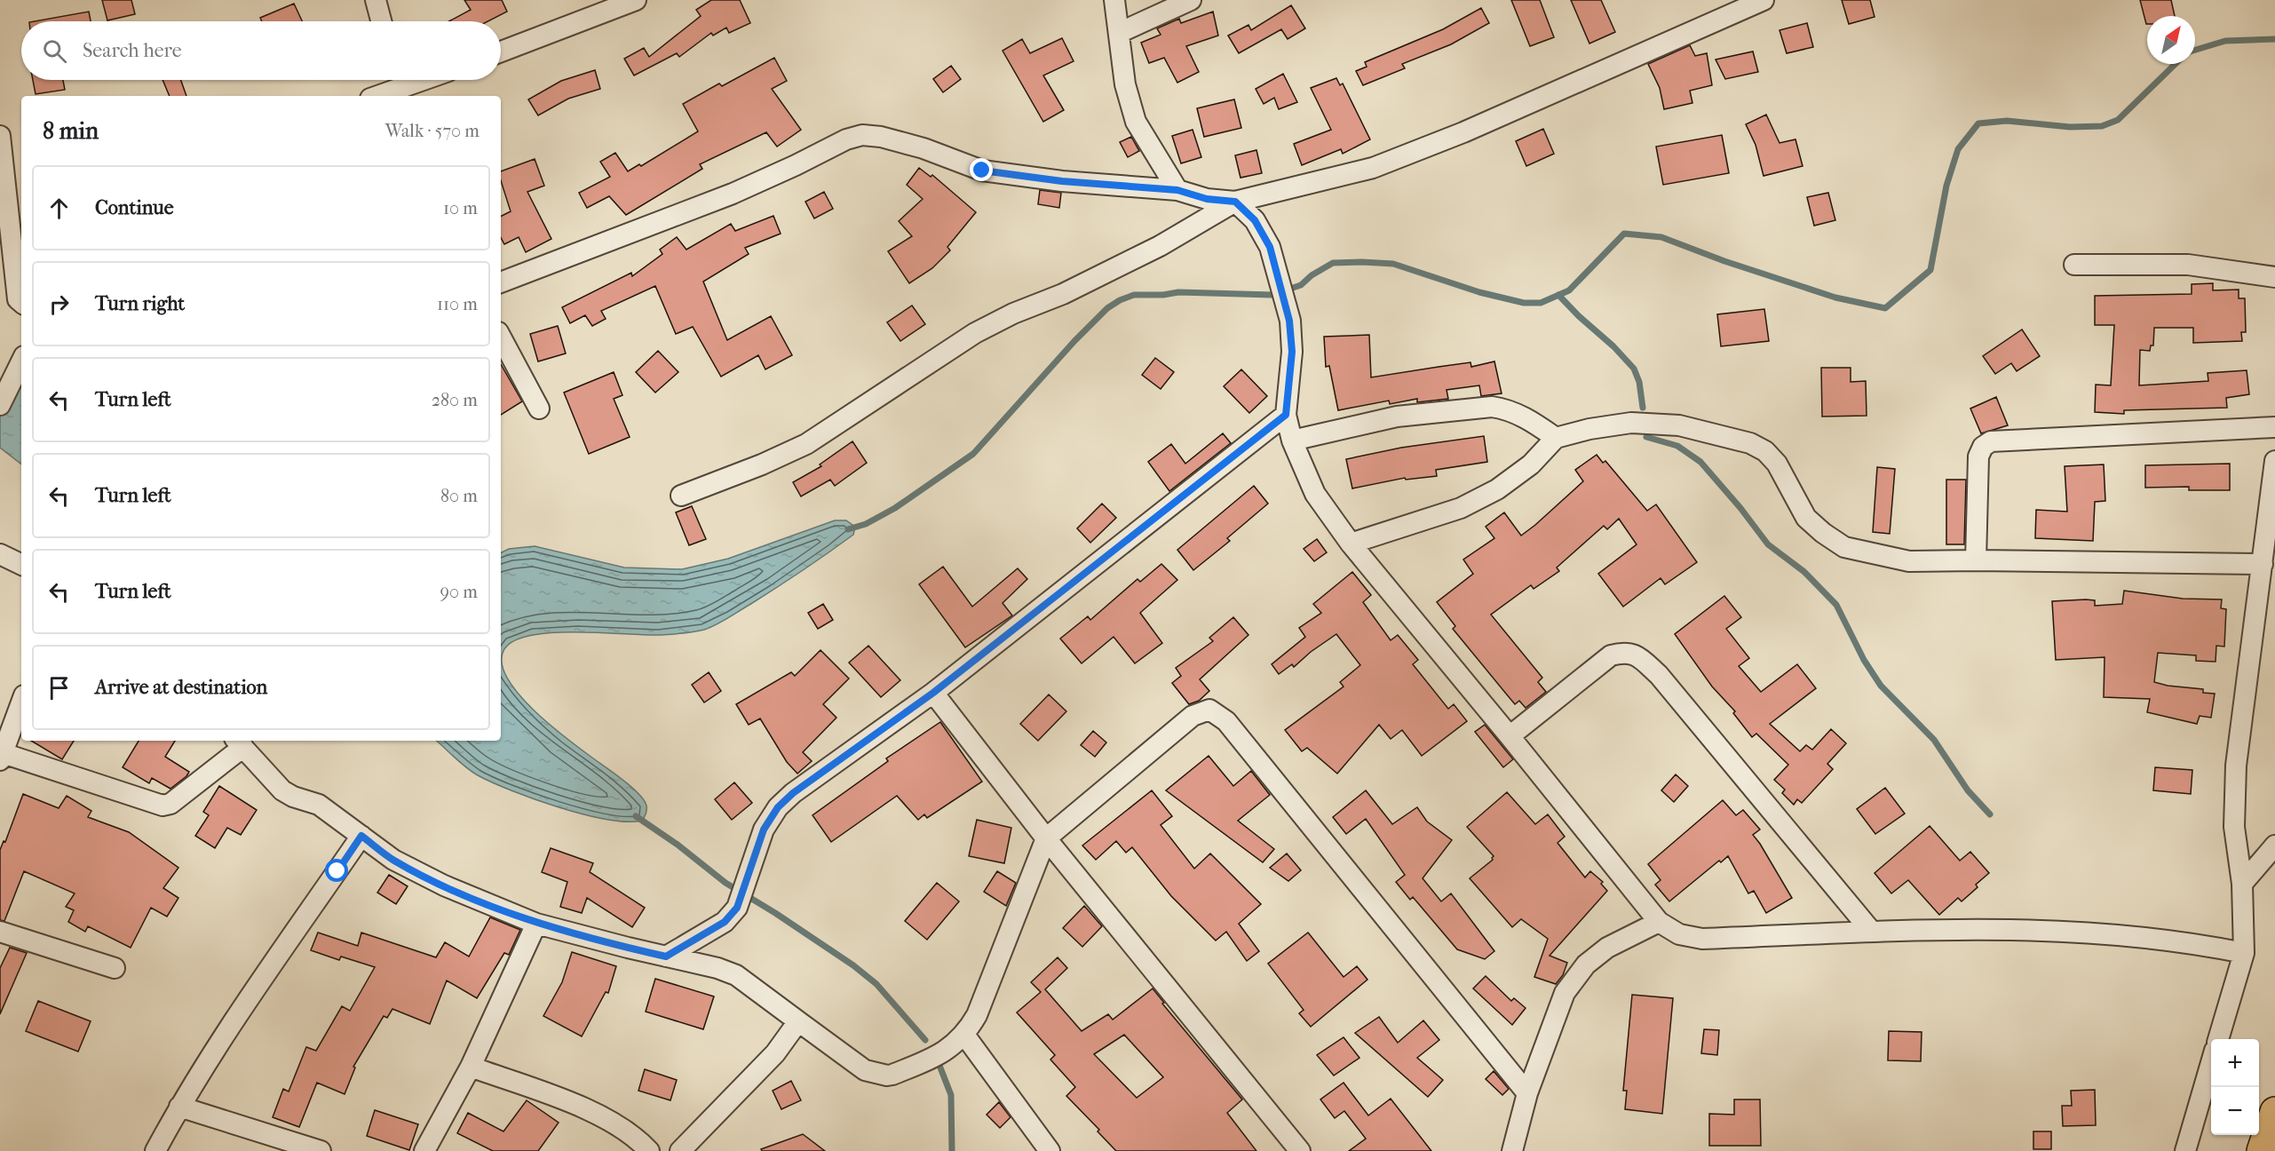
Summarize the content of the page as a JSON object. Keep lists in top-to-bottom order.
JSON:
{
  "north": "top right",
  "page": {
    "search": "Search here",
    "heading": ["8 min", "Walk · 570 m"],
    "list": [
      ["Continue", "10 m"],
      ["Turn right", "110 m"],
      ["Turn left", "280 m"],
      ["Turn left", "80 m"],
      ["Turn left", "90 m"],
      "Arrive at destination"
    ],
    "map_buttons": ["+", "−"]
  }
}
